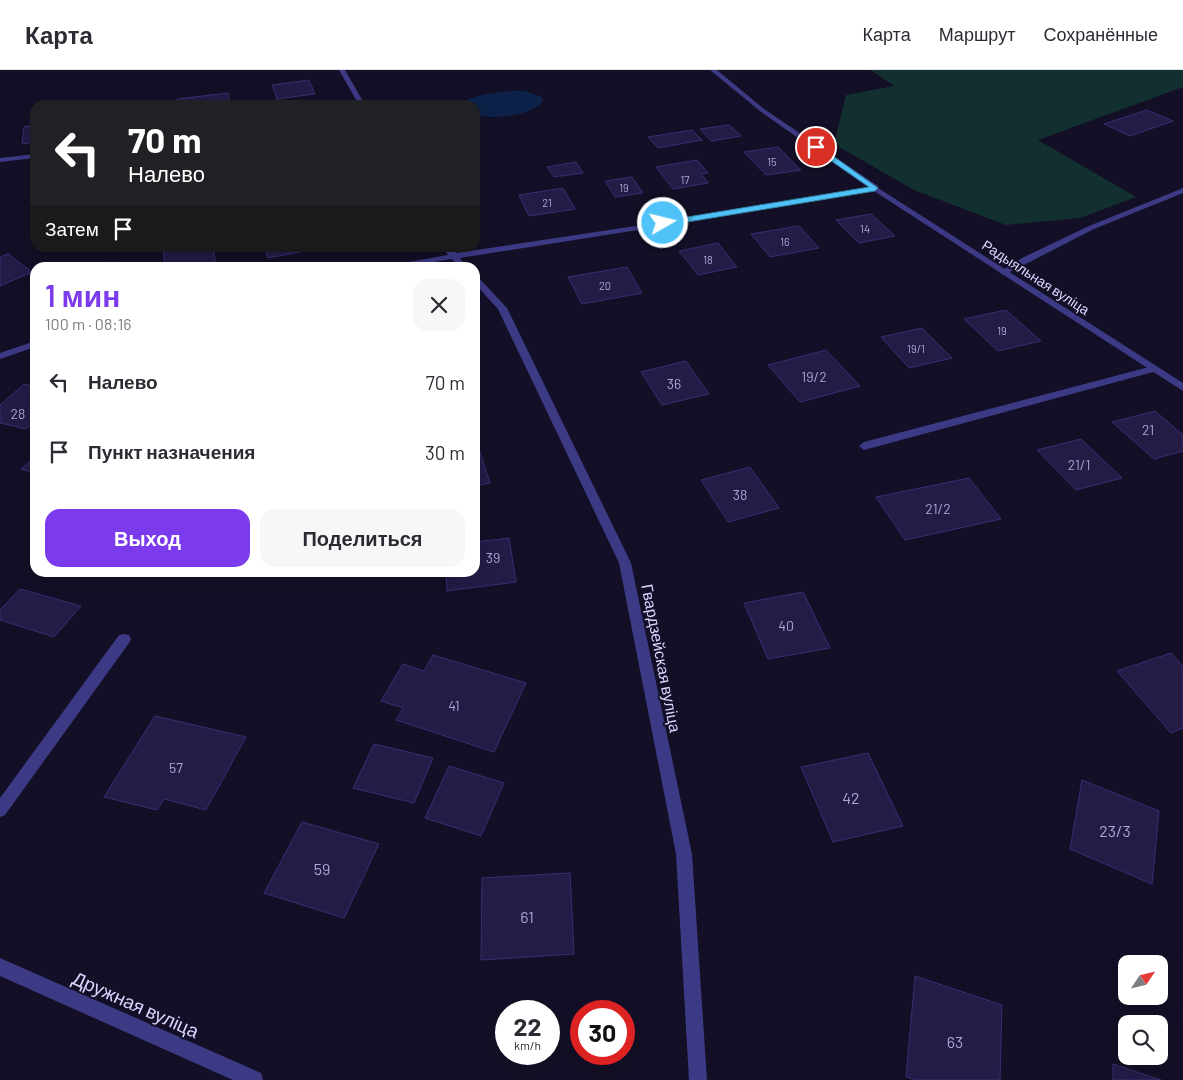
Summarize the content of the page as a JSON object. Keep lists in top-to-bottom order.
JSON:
{
  "streets": {
    "street": ["Радыяльная вуліца", "Гвардзейская вуліца", "Дружная вуліца"]
  },
  "house_numbers": [
    "15",
    "17",
    "19",
    "21",
    "14",
    "16",
    "18",
    "20",
    "19",
    "19/1",
    "19/2",
    "36",
    "28",
    "21",
    "21/1",
    "38",
    "21/2",
    "39",
    "40",
    "41",
    "57",
    "42",
    "23/3",
    "59",
    "61",
    "63"
  ],
  "north": "top right",
  "page": {
    "header": "Карта",
    "nav": ["Карта", "Маршрут", "Сохранённые"],
    "turn": ["70 m", "Налево"],
    "then": "Затем",
    "heading": ["1 мин", "100 m · 08:16"],
    "list": [
      {
        "name": "Налево",
        "value": "70 m"
      },
      {
        "name": "Пункт назначения",
        "value": "30 m"
      }
    ],
    "buttons": ["Выход", "Поделиться"],
    "speed": "22 km/h",
    "limit": "30"
  }
}
